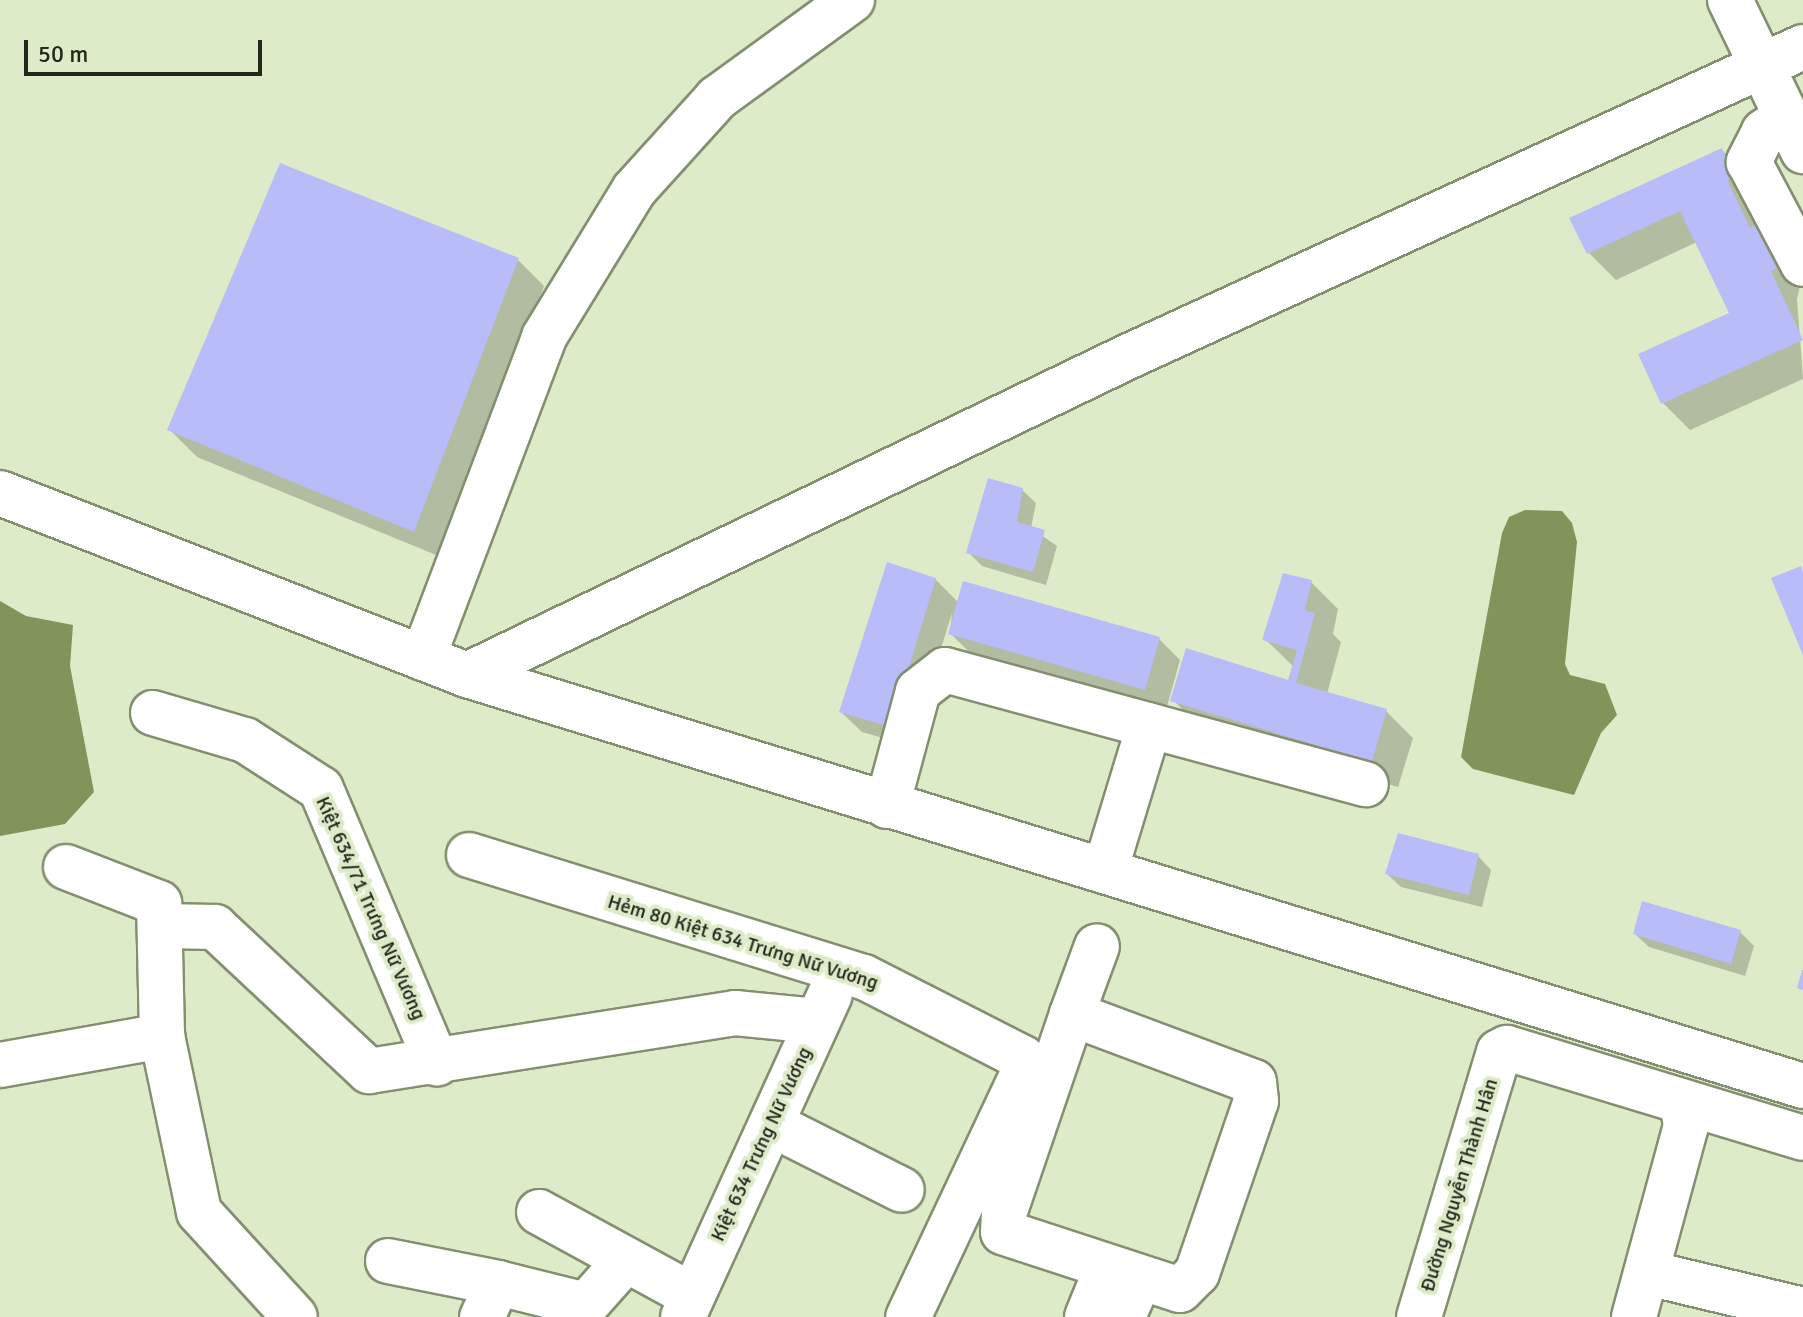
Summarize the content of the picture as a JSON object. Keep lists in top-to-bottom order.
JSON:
{
  "streets": {
    "street": [
      "Kiệt 634/71 Trưng Nữ Vương",
      "Hẻm 80 Kiệt 634 Trưng Nữ Vương",
      "Kiệt 634 Trưng Nữ Vương",
      "Đường Nguyễn Thành Hân"
    ]
  },
  "crossings": [
    ["Hẻm 80 Kiệt 634 Trưng Nữ Vương", "Kiệt 634 Trưng Nữ Vương"]
  ],
  "scale_bar": "50 m"
}
